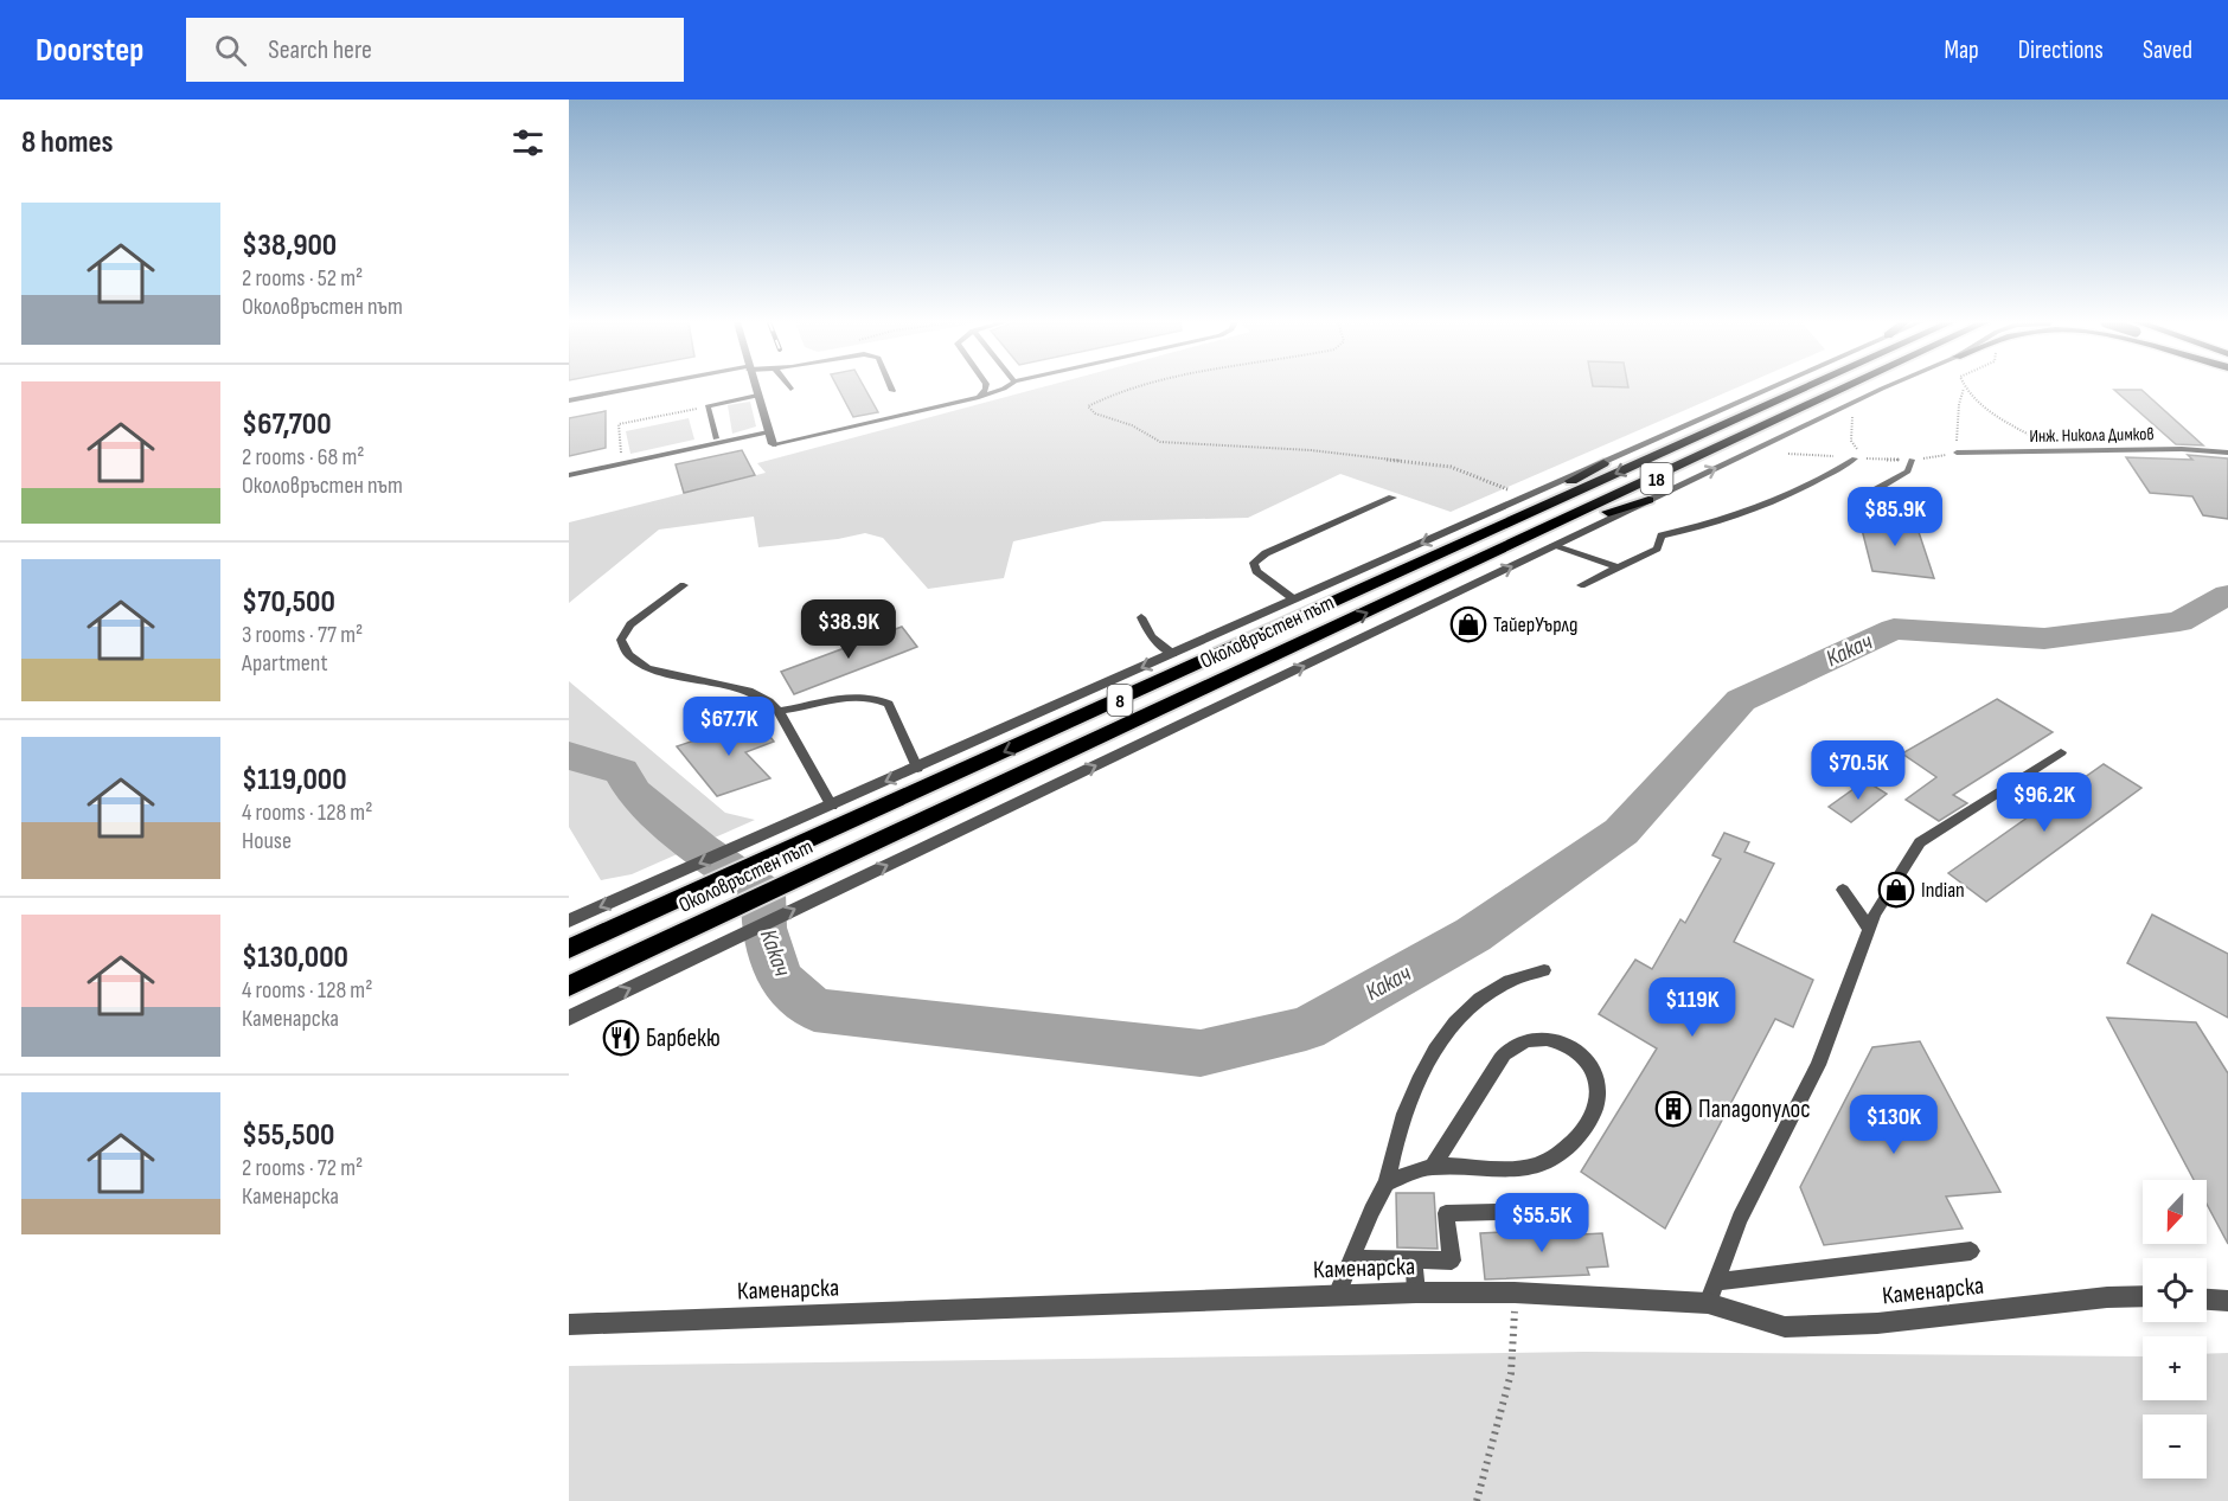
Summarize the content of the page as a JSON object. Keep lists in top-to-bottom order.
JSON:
{
  "streets": {
    "highway": ["18", "Околовръстен път", "8"],
    "street": ["Каменарска"],
    "lane": ["Инж. Никола Димков"]
  },
  "crossings": [
    ["Околовръстен път", "8"]
  ],
  "water": ["Какач"],
  "places": {
    "shop": ["ТайерУърлд", "Indian"],
    "restaurant": ["Барбекю"],
    "building": ["Пападопулос"]
  },
  "north": "bottom",
  "page": {
    "header": "Doorstep",
    "search": "Search here",
    "nav": ["Map", "Directions", "Saved"],
    "heading": "8 homes",
    "list": [
      {
        "name": "$38,900",
        "note": "2 rooms · 52 m² · Околовръстен път"
      },
      {
        "name": "$67,700",
        "note": "2 rooms · 68 m² · Околовръстен път"
      },
      {
        "name": "$70,500",
        "note": "3 rooms · 77 m² · Apartment"
      },
      {
        "name": "$119,000",
        "note": "4 rooms · 128 m² · House"
      },
      {
        "name": "$130,000",
        "note": "4 rooms · 128 m² · Каменарска"
      },
      {
        "name": "$55,500",
        "note": "2 rooms · 72 m² · Каменарска"
      }
    ],
    "price": [
      "$85.9K",
      "$38.9K",
      "$67.7K",
      "$70.5K",
      "$96.2K",
      "$119K",
      "$130K",
      "$55.5K"
    ],
    "map_buttons": ["+", "−"]
  }
}
